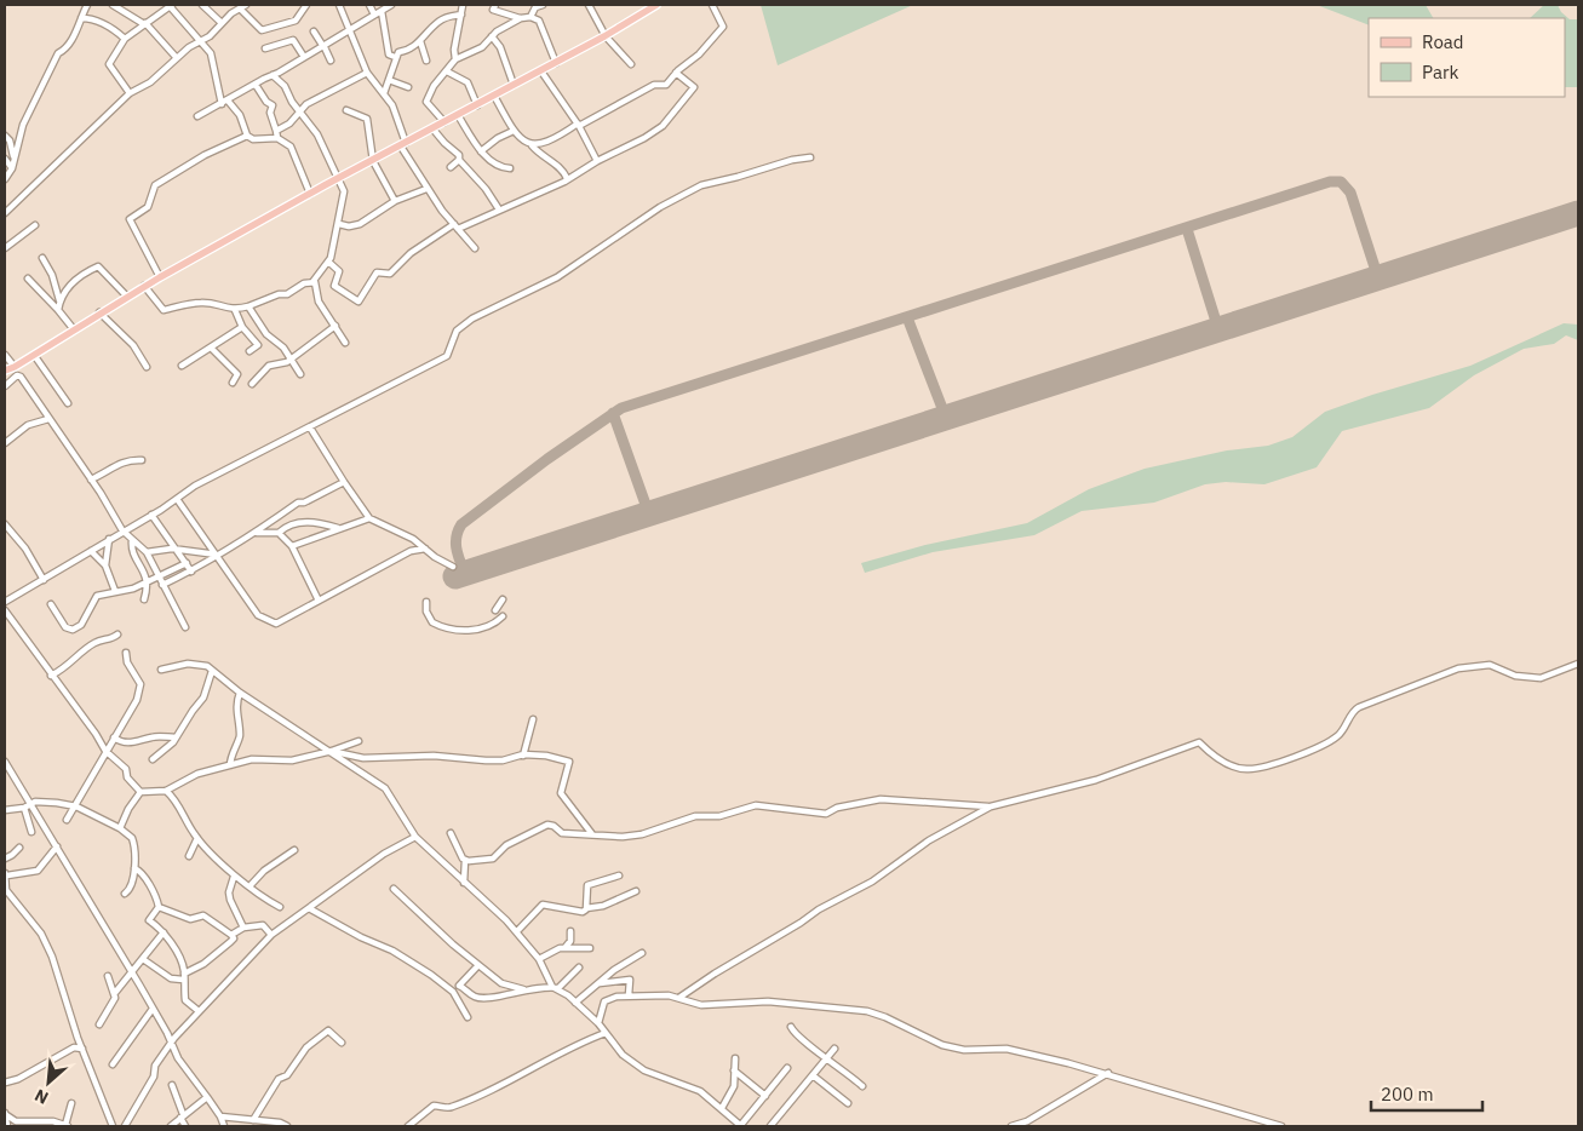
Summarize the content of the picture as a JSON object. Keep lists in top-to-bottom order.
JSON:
{
  "legend": ["Road", "Park"],
  "scale_bar": "200 m",
  "north": "bottom left"
}
